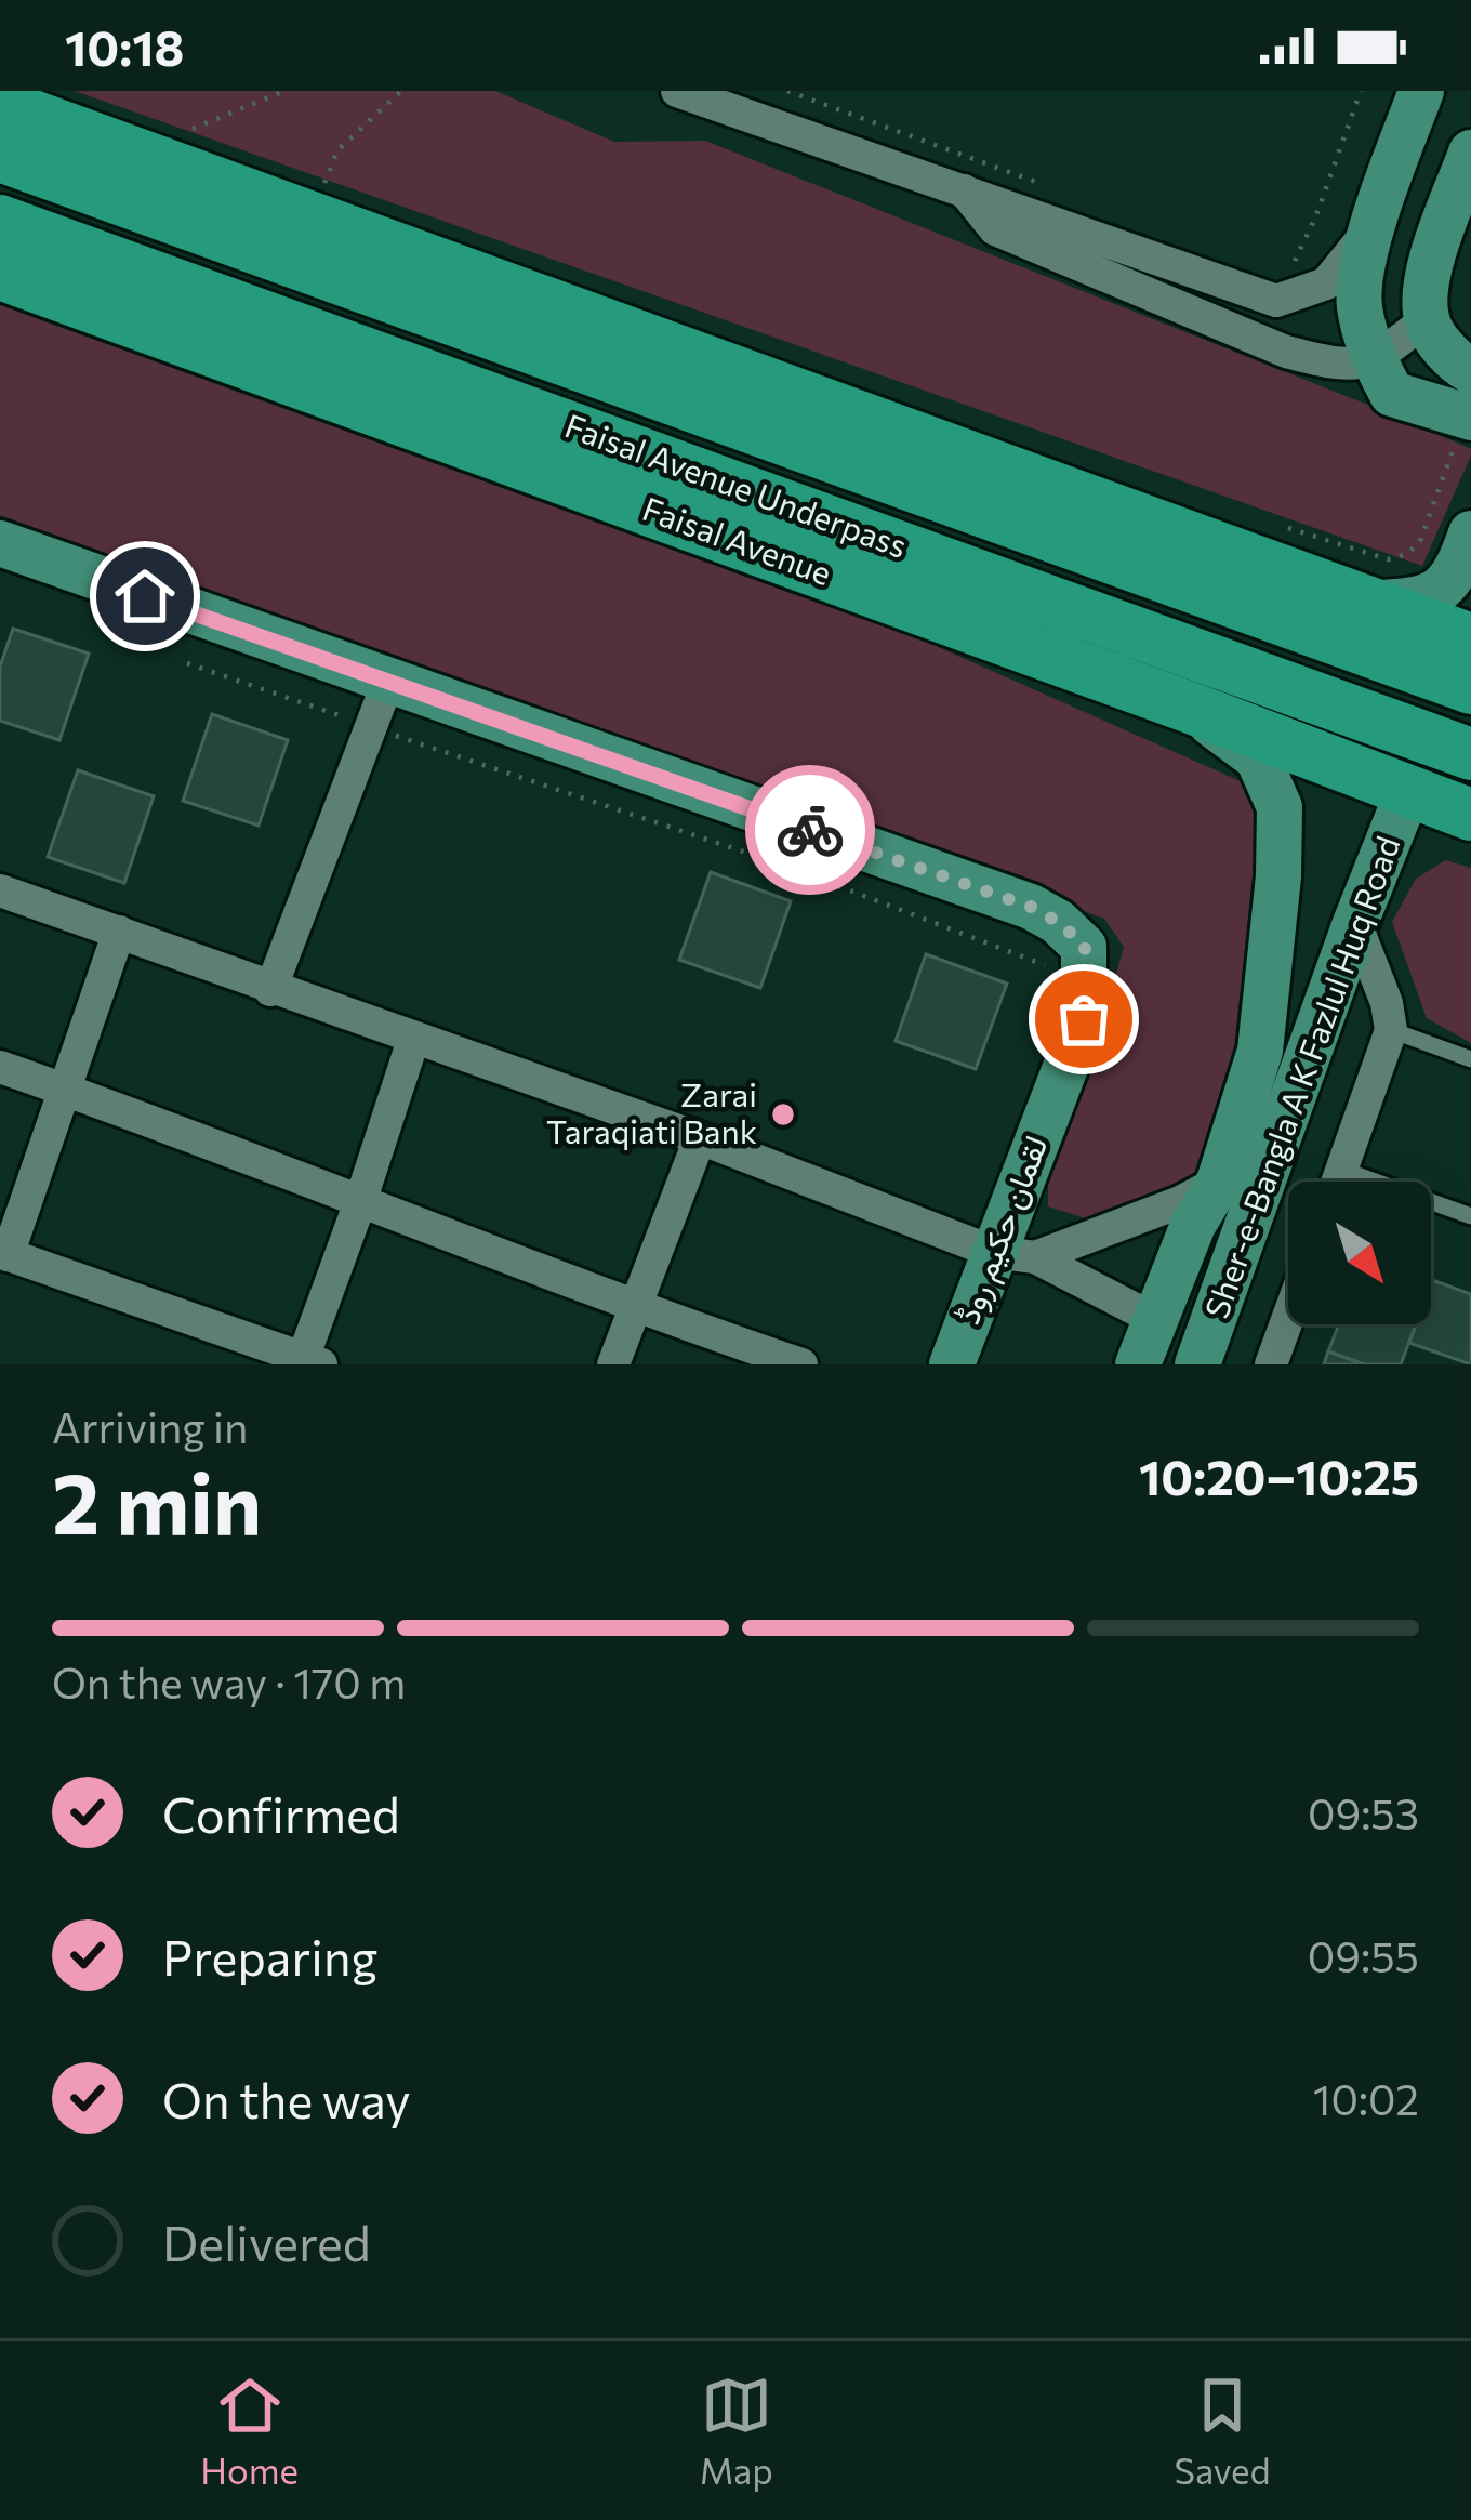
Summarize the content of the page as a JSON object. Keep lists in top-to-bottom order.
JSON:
{
  "streets": {
    "main road": [
      "Faisal Avenue Underpass",
      "Faisal Avenue",
      "Sher-e-Bangla A K Fazlul Huq Road",
      "لقمان حکیم روڈ"
    ]
  },
  "crossings": [
    ["Faisal Avenue", "Sher-e-Bangla A K Fazlul Huq Road"]
  ],
  "places": ["Zarai Taraqiati Bank"],
  "north": "bottom right",
  "page": {
    "status": "10:18",
    "heading": ["2 min", "Arriving in", "10:20–10:25"],
    "bar": "On the way · 170 m",
    "list": [
      ["Confirmed", "09:53"],
      ["Preparing", "09:55"],
      ["On the way", "10:02"],
      "Delivered"
    ],
    "tabs": ["Home", "Map", "Saved"]
  }
}
